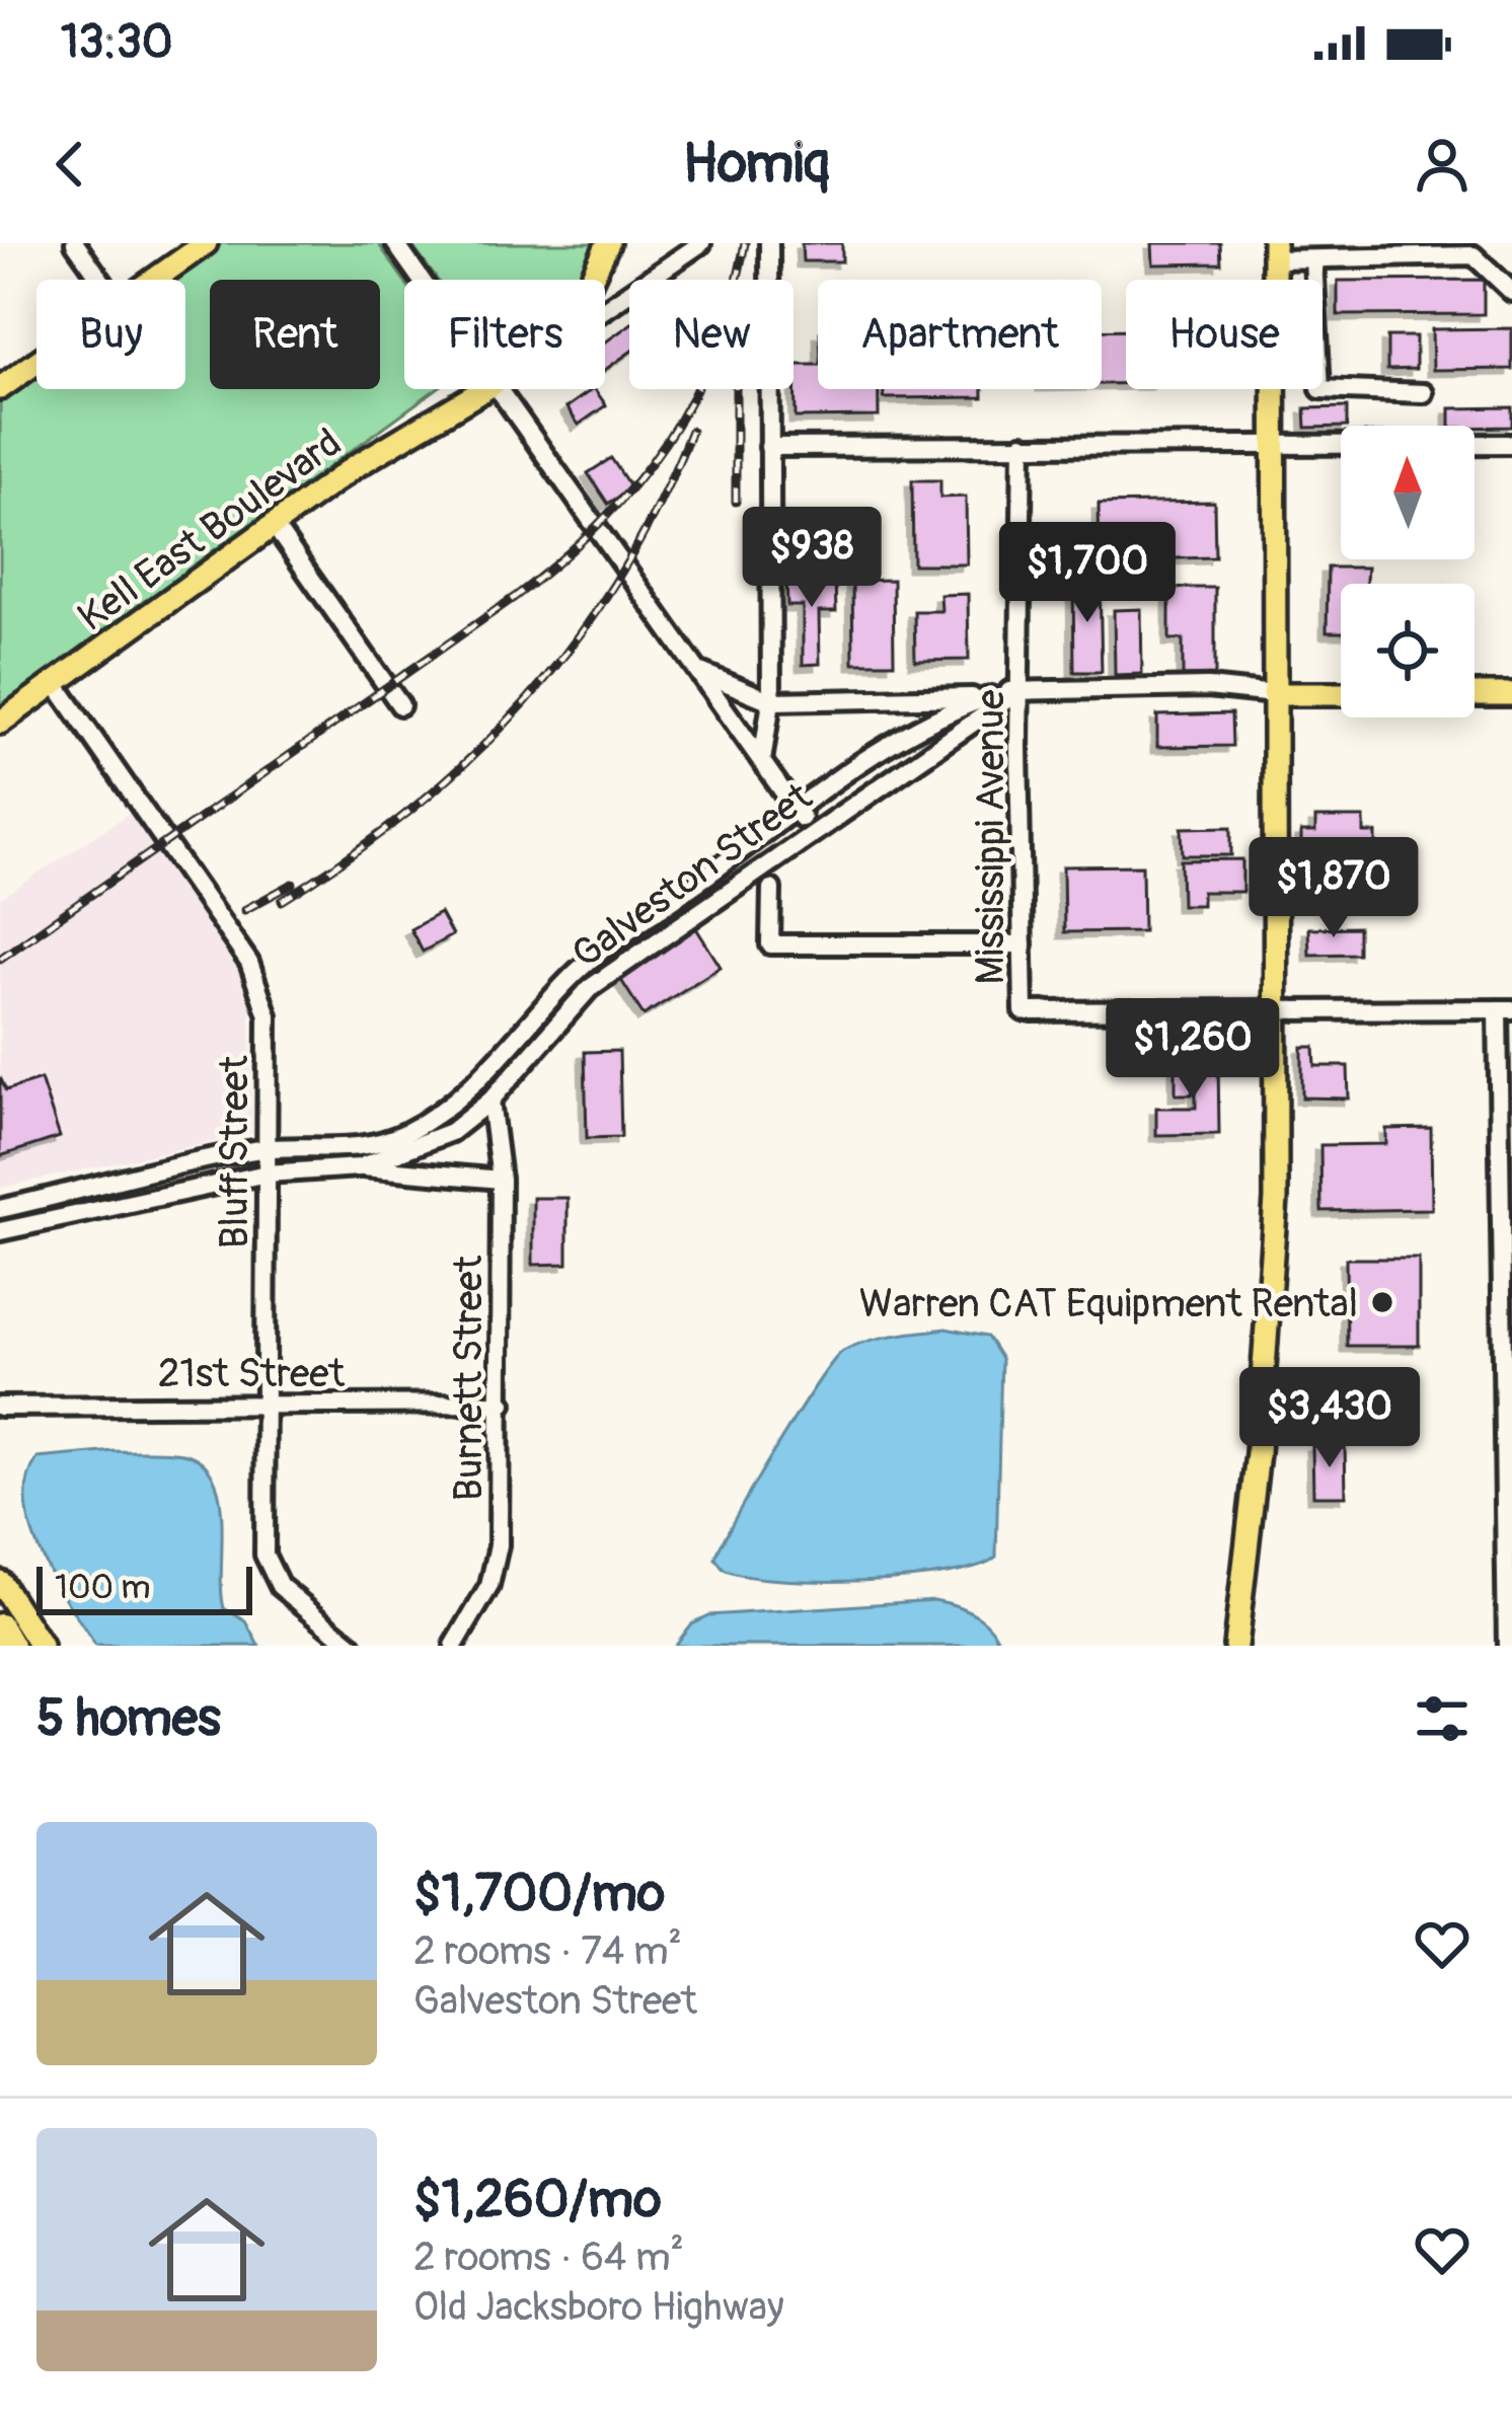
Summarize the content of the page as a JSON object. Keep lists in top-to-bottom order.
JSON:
{
  "streets": {
    "main road": ["Kell East Boulevard", "Galveston Street"],
    "street": [
      "Mississippi Avenue",
      "Bluff Street",
      "21st Street",
      "Burnett Street"
    ]
  },
  "crossings": [
    ["Kell East Boulevard", "Bluff Street"],
    ["Mississippi Avenue", "Galveston Street"],
    ["Galveston Street", "Bluff Street"],
    ["Galveston Street", "Burnett Street"],
    ["Bluff Street", "21st Street"],
    ["21st Street", "Burnett Street"]
  ],
  "places": ["Warren CAT Equipment Rental"],
  "scale_bar": "100 m",
  "north": "top",
  "page": {
    "status": "13:30",
    "header": "Homiq",
    "chip": [
      "Buy",
      "Rent",
      "Filters",
      "New",
      "Apartment",
      "House"
    ],
    "price": [
      "$938",
      "$1,700",
      "$1,870",
      "$1,260",
      "$3,430"
    ],
    "scale": "100 m",
    "heading": "5 homes",
    "list": [
      {
        "name": "$1,700/mo",
        "note": "2 rooms · 74 m² · Galveston Street"
      },
      {
        "name": "$1,260/mo",
        "note": "2 rooms · 64 m² · Old Jacksboro Highway"
      }
    ]
  }
}
